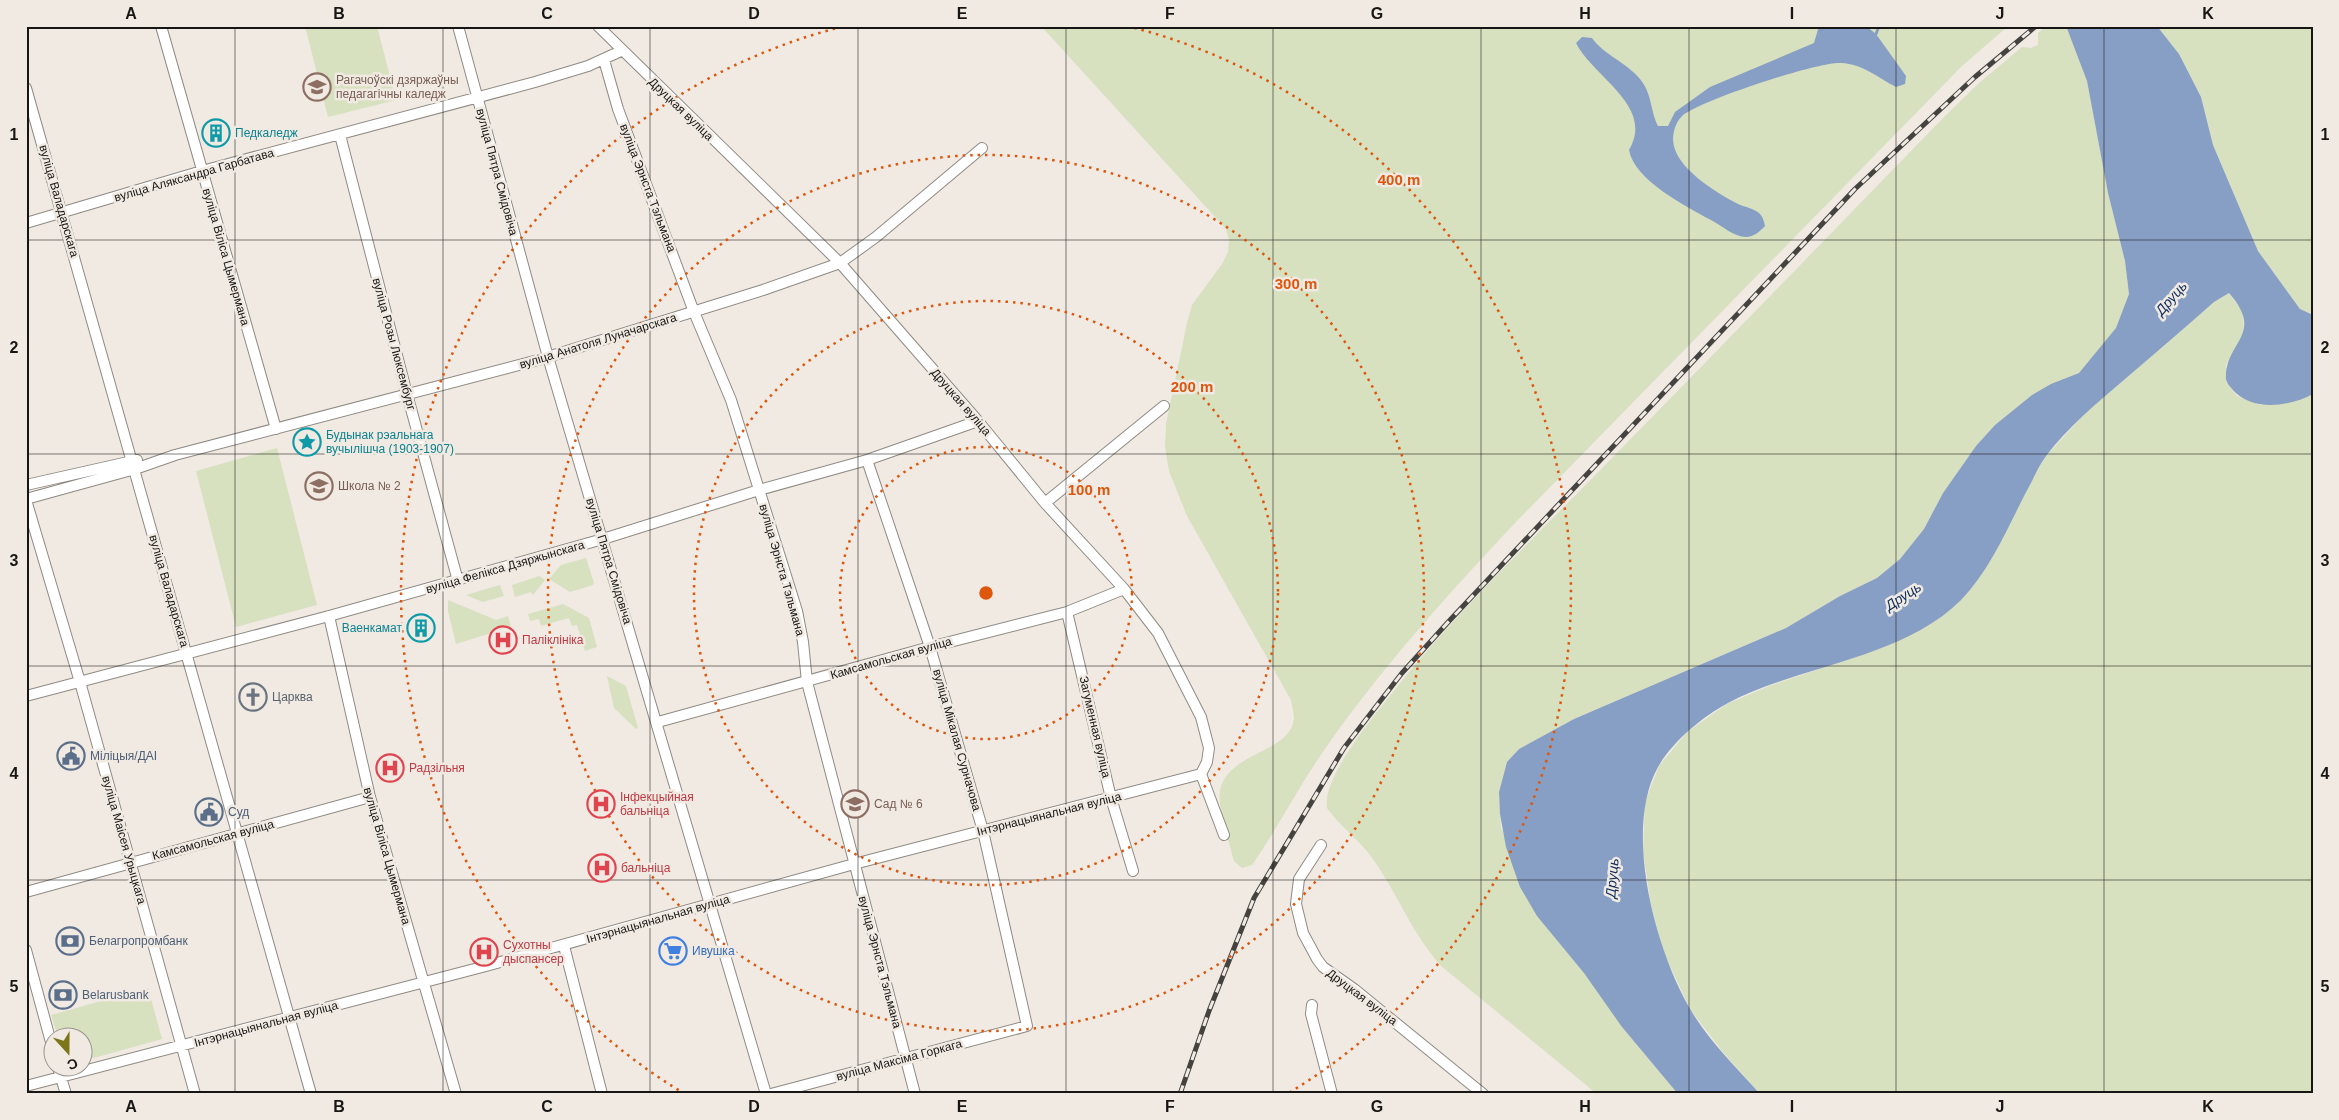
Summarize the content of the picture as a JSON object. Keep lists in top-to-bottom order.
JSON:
{
  "streets": {
    "street": [
      "Друцкая вуліца",
      "вуліца Пятра Смідовіча",
      "вуліца Аляксандра Гарбатава",
      "вуліца Эрнста Тэльмана",
      "вуліца Валадарскага",
      "вуліца Віліса Цымермана",
      "вуліца Анатоля Луначарскага",
      "вуліца Розы Люксембург",
      "вуліца Фелікса Дзяржынскага",
      "Камсамольская вуліца",
      "Загуменная вуліца",
      "вуліца Мікалая Сурначова",
      "Інтэрнацыянальная вуліца",
      "вуліца Маісея Урыцкага",
      "вуліца Максіма Горкага"
    ]
  },
  "crossings": [
    ["Друцкая вуліца", "вуліца Аляксандра Гарбатава"],
    ["Друцкая вуліца", "вуліца Анатоля Луначарскага"],
    ["Друцкая вуліца", "вуліца Фелікса Дзяржынскага"],
    ["Друцкая вуліца", "Камсамольская вуліца"],
    ["Друцкая вуліца", "Інтэрнацыянальная вуліца"],
    ["вуліца Пятра Смідовіча", "вуліца Аляксандра Гарбатава"],
    ["вуліца Пятра Смідовіча", "вуліца Анатоля Луначарскага"],
    ["вуліца Пятра Смідовіча", "вуліца Фелікса Дзяржынскага"],
    ["вуліца Пятра Смідовіча", "Камсамольская вуліца"],
    ["вуліца Пятра Смідовіча", "Інтэрнацыянальная вуліца"],
    ["вуліца Аляксандра Гарбатава", "вуліца Эрнста Тэльмана"],
    ["вуліца Аляксандра Гарбатава", "вуліца Валадарскага"],
    ["вуліца Аляксандра Гарбатава", "вуліца Віліса Цымермана"],
    ["вуліца Аляксандра Гарбатава", "вуліца Розы Люксембург"],
    ["вуліца Эрнста Тэльмана", "вуліца Анатоля Луначарскага"],
    ["вуліца Эрнста Тэльмана", "вуліца Фелікса Дзяржынскага"],
    ["вуліца Эрнста Тэльмана", "Камсамольская вуліца"],
    ["вуліца Эрнста Тэльмана", "Інтэрнацыянальная вуліца"],
    ["вуліца Эрнста Тэльмана", "вуліца Максіма Горкага"],
    ["вуліца Валадарскага", "вуліца Анатоля Луначарскага"],
    ["вуліца Валадарскага", "вуліца Фелікса Дзяржынскага"],
    ["вуліца Валадарскага", "Камсамольская вуліца"],
    ["вуліца Валадарскага", "Інтэрнацыянальная вуліца"],
    ["вуліца Віліса Цымермана", "вуліца Анатоля Луначарскага"],
    ["вуліца Віліса Цымермана", "вуліца Фелікса Дзяржынскага"],
    ["вуліца Віліса Цымермана", "Камсамольская вуліца"],
    ["вуліца Віліса Цымермана", "Інтэрнацыянальная вуліца"],
    ["вуліца Анатоля Луначарскага", "вуліца Розы Люксембург"],
    ["вуліца Анатоля Луначарскага", "вуліца Маісея Урыцкага"],
    ["вуліца Розы Люксембург", "вуліца Фелікса Дзяржынскага"],
    ["вуліца Фелікса Дзяржынскага", "вуліца Мікалая Сурначова"],
    ["вуліца Фелікса Дзяржынскага", "вуліца Маісея Урыцкага"],
    ["Камсамольская вуліца", "Загуменная вуліца"],
    ["Камсамольская вуліца", "вуліца Мікалая Сурначова"],
    ["Камсамольская вуліца", "вуліца Маісея Урыцкага"],
    ["Загуменная вуліца", "Інтэрнацыянальная вуліца"],
    ["вуліца Мікалая Сурначова", "Інтэрнацыянальная вуліца"],
    ["вуліца Мікалая Сурначова", "вуліца Максіма Горкага"],
    ["Інтэрнацыянальная вуліца", "вуліца Маісея Урыцкага"]
  ],
  "water": ["Друць"],
  "places": {
    "school or university": ["Рагачоўскі дзяржаўны педагагічны каледж", "Школа № 2", "Сад № 6"],
    "building": ["Педкаледж", "Ваенкамат"],
    "place": ["Будынак рэальнага вучылішча (1903-1907)"],
    "hospital": [
      "Паліклініка",
      "Радзільня",
      "Інфекцыйная бальніца",
      "бальніца",
      "Сухотны дыспансер"
    ],
    "church": ["Царква"],
    "public building": ["Міліцыя/ДАІ", "Суд"],
    "bank": ["Белагропромбанк", "Belarusbank"],
    "supermarket": ["Ивушка"]
  },
  "north": "bottom",
  "grid": {
    "columns": [
      "A",
      "B",
      "C",
      "D",
      "E",
      "F",
      "G",
      "H",
      "I",
      "J",
      "K"
    ],
    "rows": [
      "1",
      "2",
      "3",
      "4",
      "5"
    ]
  },
  "rings": [
    "400 m",
    "300 m",
    "200 m",
    "100 m"
  ]
}
